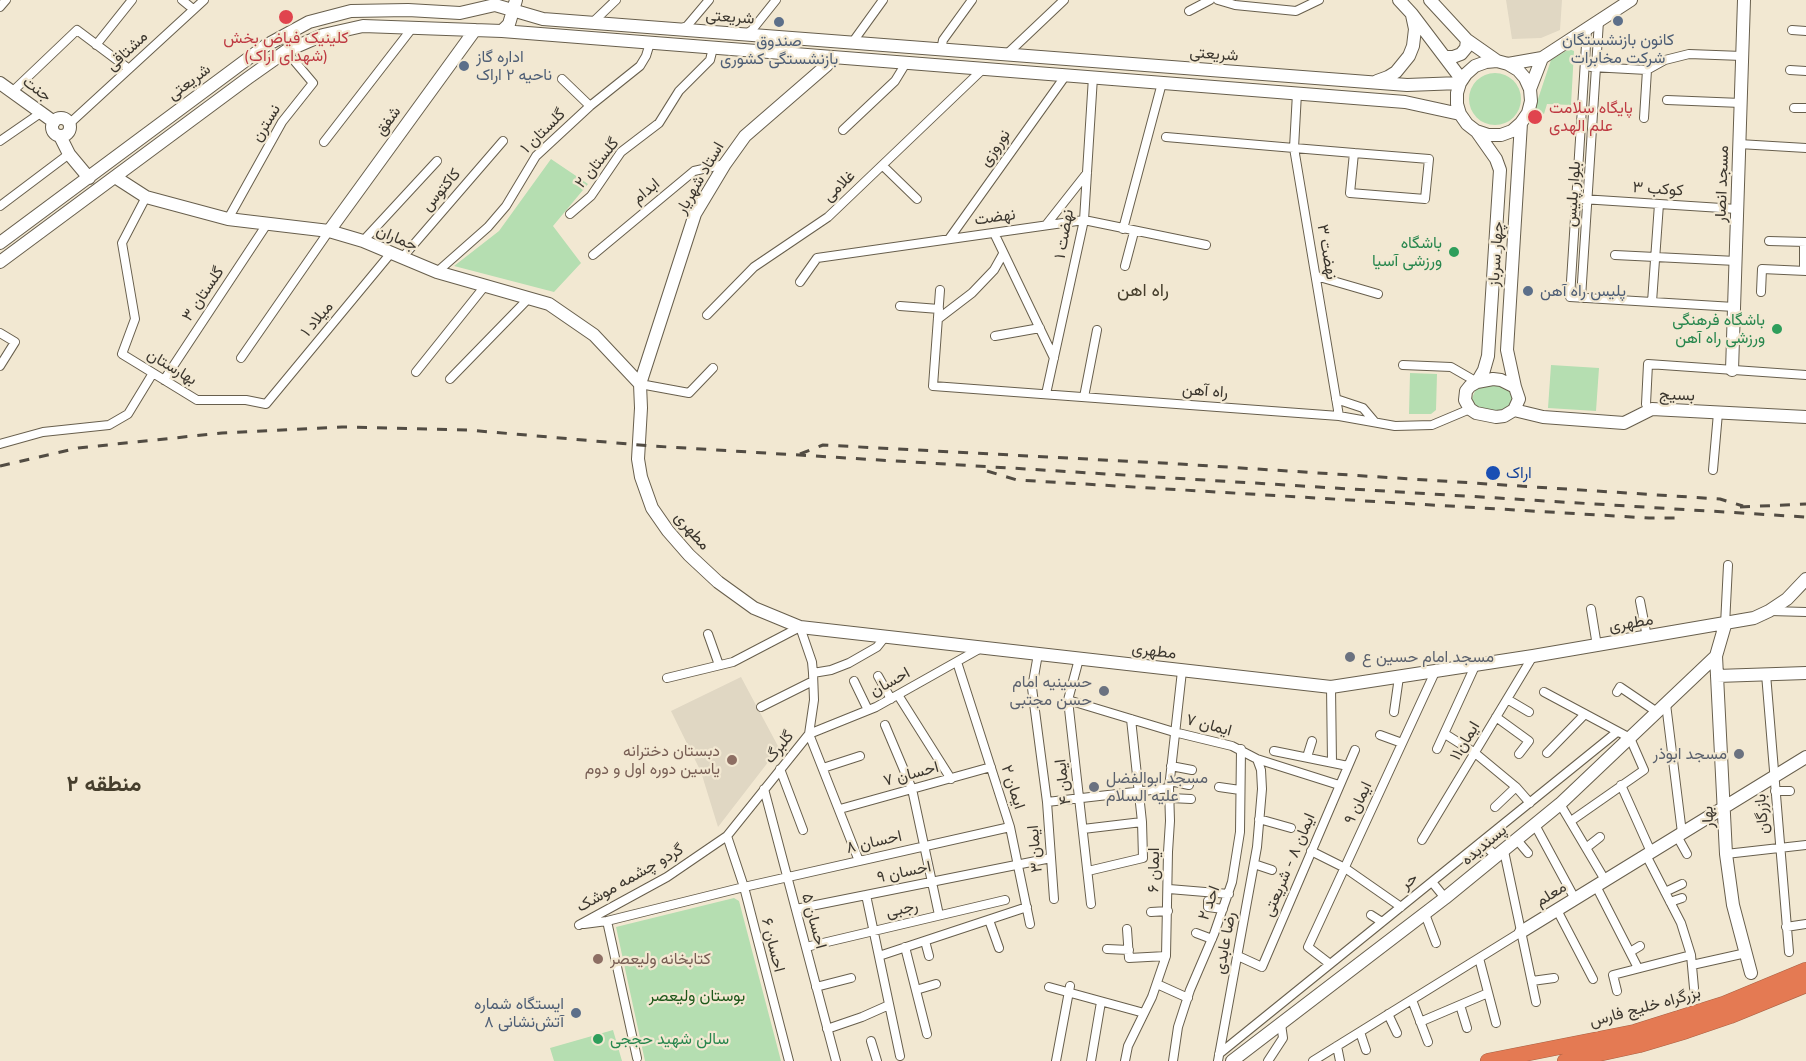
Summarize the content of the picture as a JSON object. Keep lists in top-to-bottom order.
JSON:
{
  "streets": {
    "highway": ["بزرگراه خلیج فارس"],
    "street": [
      "شریعتی",
      "مشتاقی",
      "جنت",
      "شفق",
      "نسترن",
      "گلستان ۱",
      "نوروزی",
      "گلستان ۲",
      "استاد شهریار",
      "مسجد انصار",
      "غلامی",
      "کوکب ۳",
      "کاکتوس",
      "ابدام",
      "بلوار پلیس",
      "نهضت",
      "نهضت ۱",
      "جماران",
      "نهضت ۳",
      "چهار سرباز",
      "گلستان ۳",
      "میلاد ۱",
      "بهارستان",
      "راه آهن",
      "بسیج",
      "مطهری",
      "احسان",
      "ایمان ۷",
      "ایمان۱۱",
      "گلبرگ",
      "احسان ۷",
      "ایمان ۴",
      "ایمان ۲",
      "ایمان ۹",
      "بازرگان",
      "بهار",
      "احسان ۸",
      "پسندیده",
      "ایمان ۳",
      "ایمان ۸ - شریعتی",
      "ایمان ۶",
      "احسان ۹",
      "گردو چشمه موشک",
      "حر",
      "معلم",
      "احد ۲",
      "رجبی",
      "احسان ۵",
      "رضا عابدی",
      "احسان ۶"
    ]
  },
  "crossings": [
    ["شریعتی", "شفق"],
    ["شریعتی", "نسترن"],
    ["شریعتی", "گلستان ۱"],
    ["شریعتی", "نوروزی"],
    ["شریعتی", "گلستان ۲"],
    ["شریعتی", "استاد شهریار"],
    ["شریعتی", "غلامی"],
    ["شریعتی", "نهضت ۱"],
    ["شریعتی", "جماران"],
    ["شریعتی", "نهضت ۳"],
    ["شریعتی", "چهار سرباز"],
    ["مشتاقی", "جنت"],
    ["شفق", "جماران"],
    ["نسترن", "جماران"],
    ["گلستان ۱", "جماران"],
    ["نوروزی", "نهضت"],
    ["استاد شهریار", "ابدام"],
    ["استاد شهریار", "جماران"],
    ["استاد شهریار", "مطهری"],
    ["مسجد انصار", "کوکب ۳"],
    ["کوکب ۳", "بلوار پلیس"],
    ["کاکتوس", "جماران"],
    ["کاکتوس", "میلاد ۱"],
    ["نهضت", "نهضت ۱"],
    ["نهضت ۱", "راه آهن"],
    ["جماران", "گلستان ۳"],
    ["جماران", "میلاد ۱"],
    ["جماران", "بهارستان"],
    ["جماران", "مطهری"],
    ["نهضت ۳", "راه آهن"],
    ["چهار سرباز", "راه آهن"],
    ["چهار سرباز", "بسیج"],
    ["گلستان ۳", "بهارستان"],
    ["میلاد ۱", "بهارستان"],
    ["راه آهن", "بسیج"],
    ["مطهری", "احسان"],
    ["مطهری", "ایمان۱۱"],
    ["مطهری", "گلبرگ"],
    ["مطهری", "ایمان ۴"],
    ["مطهری", "ایمان ۹"],
    ["مطهری", "پسندیده"],
    ["مطهری", "ایمان ۳"],
    ["مطهری", "ایمان ۶"],
    ["احسان", "گلبرگ"],
    ["احسان", "ایمان ۲"],
    ["ایمان ۷", "ایمان ۴"],
    ["ایمان ۷", "ایمان ۸ - شریعتی"],
    ["ایمان ۷", "ایمان ۶"],
    ["ایمان ۷", "احد ۲"],
    ["ایمان ۷", "رضا عابدی"],
    ["گلبرگ", "گردو چشمه موشک"],
    ["گلبرگ", "احسان ۵"],
    ["گلبرگ", "احسان ۶"],
    ["احسان ۷", "ایمان ۲"],
    ["ایمان ۲", "احسان ۸"],
    ["ایمان ۲", "احسان ۹"],
    ["ایمان ۹", "حر"],
    ["بازرگان", "معلم"],
    ["بهار", "پسندیده"],
    ["بهار", "معلم"],
    ["احسان ۸", "گردو چشمه موشک"],
    ["احسان ۸", "احسان ۵"],
    ["احسان ۸", "احسان ۶"],
    ["ایمان ۳", "احسان ۹"],
    ["ایمان ۸ - شریعتی", "رضا عابدی"],
    ["احسان ۹", "احسان ۵"],
    ["گردو چشمه موشک", "احسان ۶"],
    ["حر", "رضا عابدی"],
    ["رجبی", "احسان ۵"]
  ],
  "districts": ["راه اهن", "منطقه ۲"],
  "parks": ["بوستان ولیعصر"],
  "places": [
    "کلینیک فیاض بخش (شهدای اراک)",
    "کانون بازنشستگان شرکت مخابرات",
    "صندوق بازنشستگی کشوری",
    "اداره گاز ناحیه ۲ اراک",
    "پایگاه سلامت علم الهدی",
    "باشگاه ورزشی آسیا",
    "پلیس راه آهن",
    "باشگاه فرهنگی ورزشی راه آهن",
    "اراک",
    "مسجد امام حسین ع",
    "حسینیه امام حسن مجتبی",
    "مسجد ابوذر",
    "دبستان دخترانه یاسین دوره اول و دوم",
    "مسجد ابوالفضل علیه السلام",
    "کتابخانه ولیعصر",
    "ایستگاه شماره ۸ آتش‌نشانی",
    "سالن شهید حججی"
  ]
}
